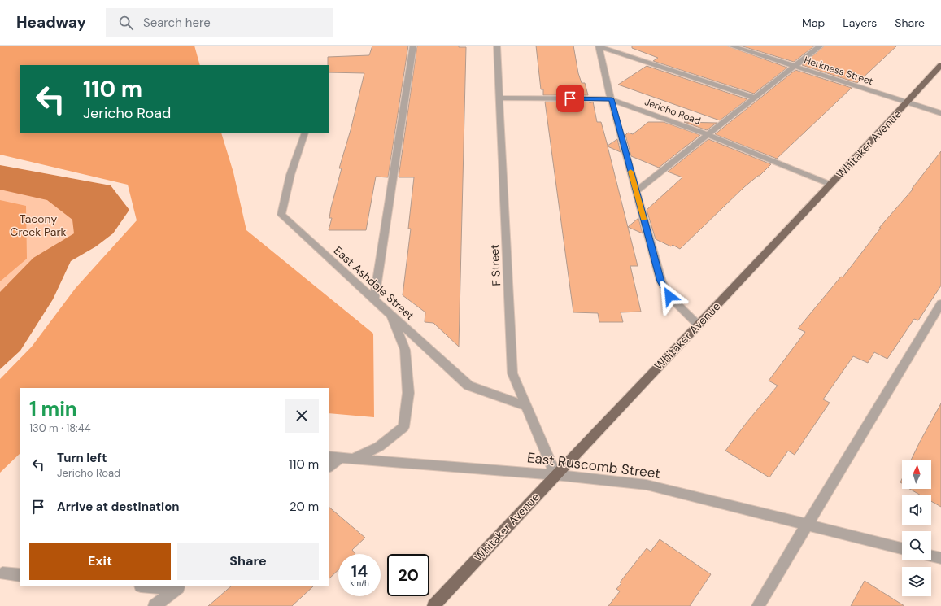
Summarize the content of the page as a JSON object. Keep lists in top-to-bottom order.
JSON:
{
  "streets": {
    "main road": ["Whitaker Avenue"],
    "street": [
      "Herkness Street",
      "Jericho Road",
      "F Street",
      "East Ashdale Street",
      "East Ruscomb Street"
    ]
  },
  "crossings": [
    ["Herkness Street", "Whitaker Avenue"],
    ["Jericho Road", "Whitaker Avenue"],
    ["Jericho Road", "F Street"],
    ["Whitaker Avenue", "F Street"],
    ["Whitaker Avenue", "East Ruscomb Street"],
    ["F Street", "East Ashdale Street"],
    ["F Street", "East Ruscomb Street"]
  ],
  "parks": ["Tacony Creek Park"],
  "north": "top",
  "page": {
    "header": "Headway",
    "search": "Search here",
    "nav": ["Map", "Layers", "Share"],
    "turn": ["110 m", "Jericho Road"],
    "heading": ["1 min", "130 m · 18:44"],
    "list": [
      {
        "name": "Turn left",
        "note": "Jericho Road",
        "value": "110 m"
      },
      {
        "name": "Arrive at destination",
        "value": "20 m"
      }
    ],
    "buttons": ["Exit", "Share"],
    "speed": "14 km/h",
    "limit": "20"
  }
}
